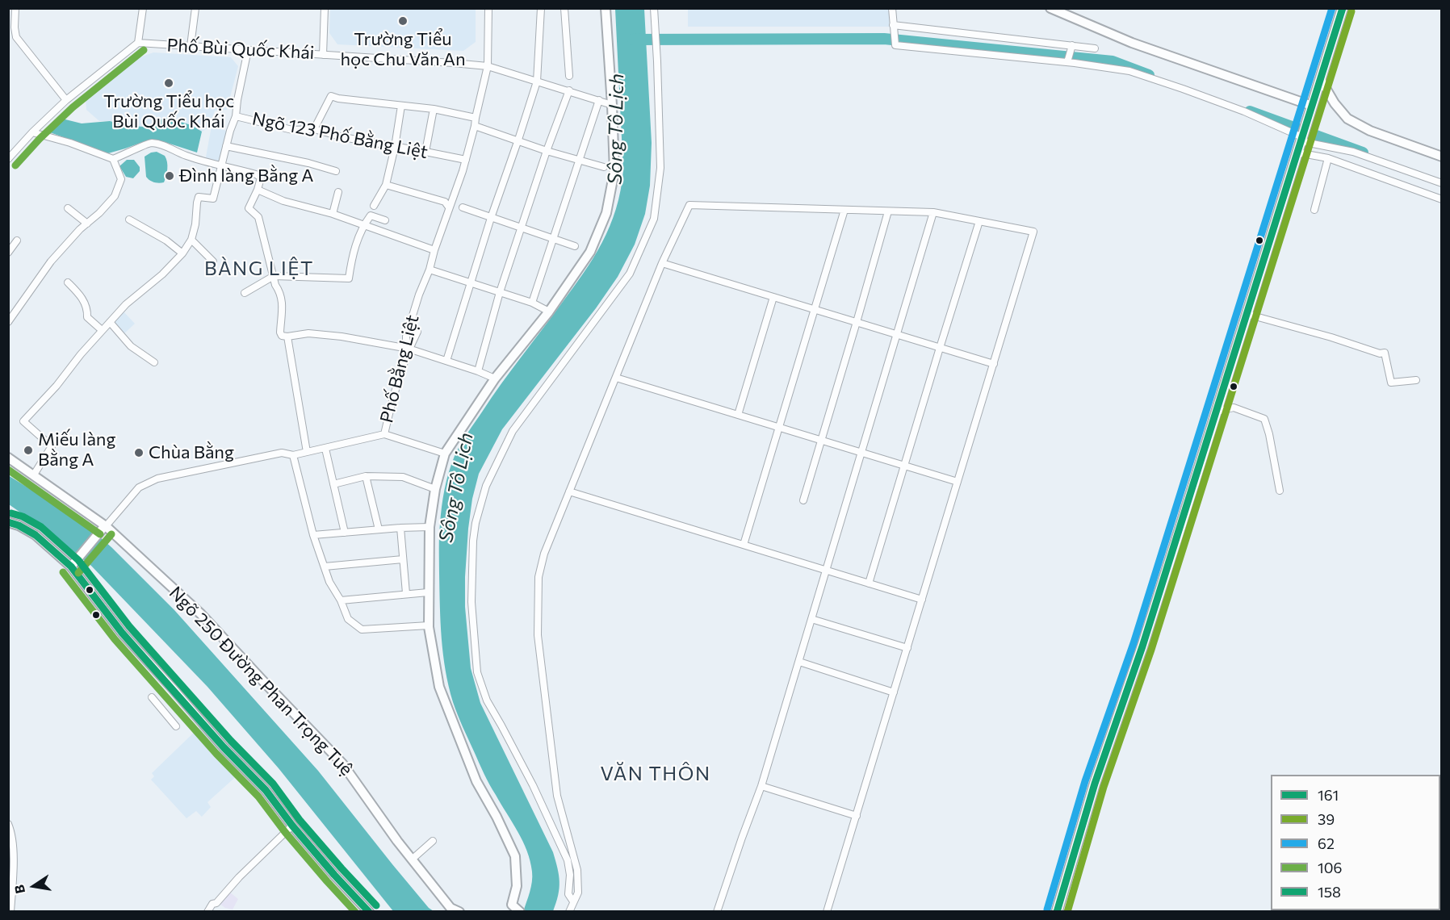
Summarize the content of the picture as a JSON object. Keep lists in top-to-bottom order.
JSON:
{
  "streets": {
    "street": [
      "Phố Bùi Quốc Khái",
      "Ngõ 123 Phố Bằng Liệt",
      "Phố Bằng Liệt",
      "Ngõ 250 Đường Phan Trọng Tuệ"
    ]
  },
  "crossings": [
    ["Phố Bùi Quốc Khái", "Phố Bằng Liệt"],
    ["Ngõ 123 Phố Bằng Liệt", "Phố Bằng Liệt"],
    ["Phố Bằng Liệt", "Ngõ 250 Đường Phan Trọng Tuệ"]
  ],
  "districts": ["BÀNG LIỆT", "VĂN THÔN"],
  "water": ["Sông Tô Lịch"],
  "places": [
    "Trường Tiểu học Chu Văn An",
    "Trường Tiểu học Bùi Quốc Khái",
    "Đình làng Bằng A",
    "Miếu làng Bằng A",
    "Chùa Bằng"
  ],
  "lines": [
    "transit line 161",
    "transit line 62",
    "transit line 39",
    "transit line 106",
    "transit line 158"
  ],
  "legend": [
    "161",
    "39",
    "62",
    "106",
    "158"
  ],
  "north": "left"
}
